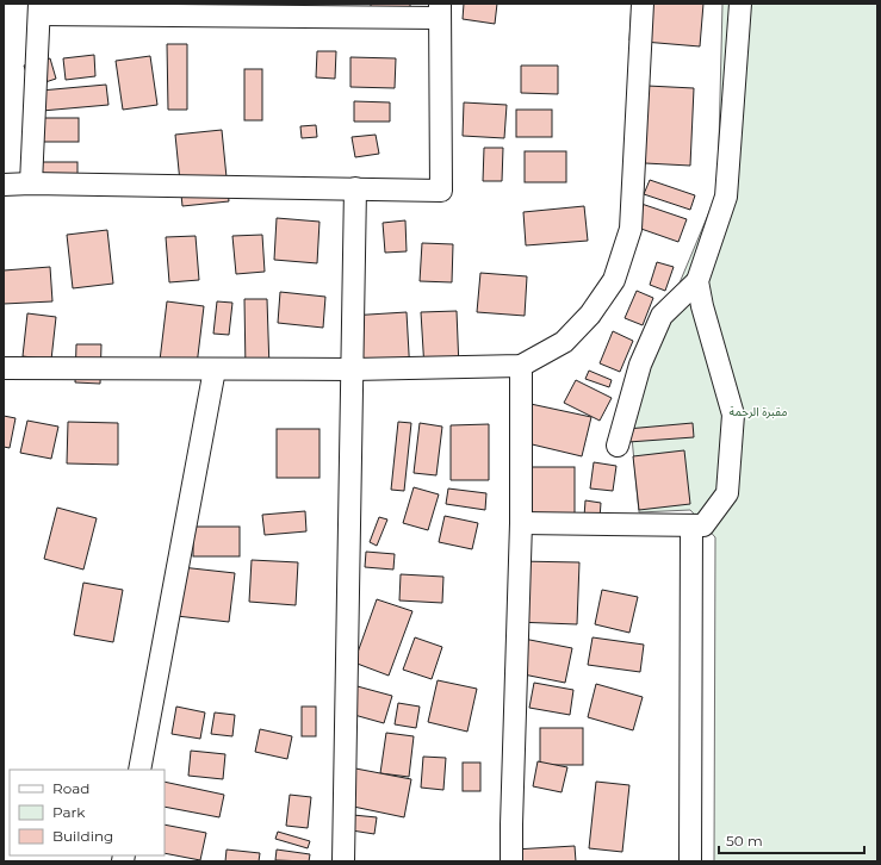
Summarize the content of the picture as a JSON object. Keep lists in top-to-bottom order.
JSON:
{
  "parks": ["مقبرة الرحمة"],
  "legend": ["Road", "Park", "Building"],
  "scale_bar": "50 m"
}
